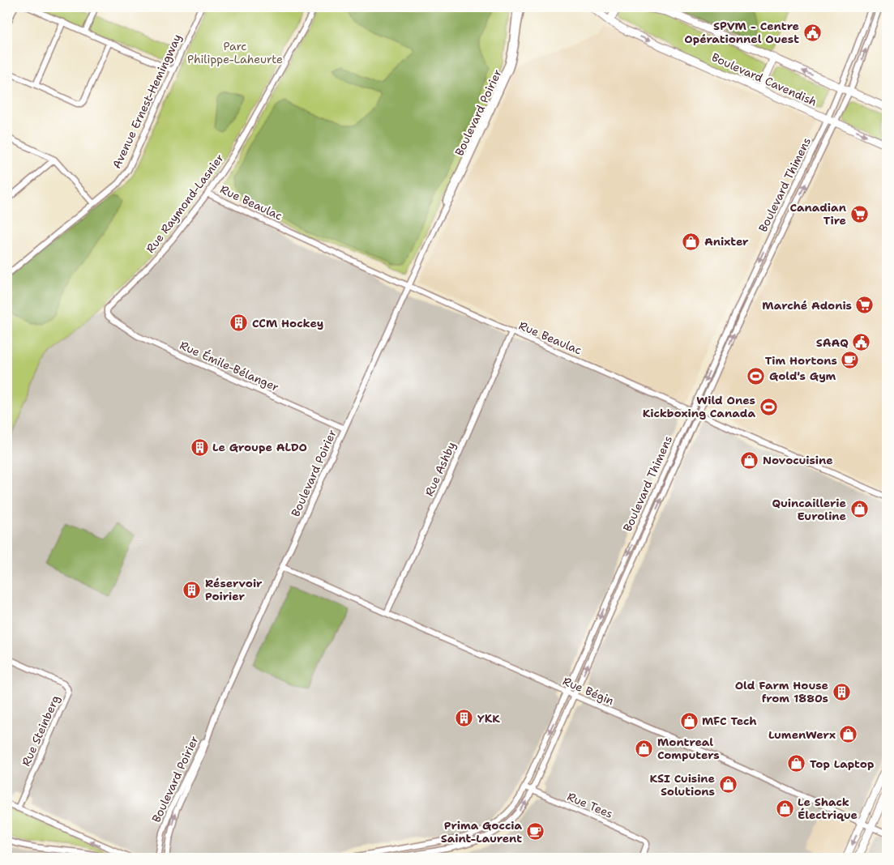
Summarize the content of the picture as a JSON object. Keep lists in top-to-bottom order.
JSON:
{
  "streets": {
    "main road": ["Boulevard Cavendish"],
    "street": [
      "Avenue Ernest-Hemingway",
      "Boulevard Poirier",
      "Boulevard Thimens",
      "Rue Beaulac",
      "Rue Raymond-Lasnier",
      "Rue Émile-Bélanger",
      "Rue Ashby",
      "Rue Bégin",
      "Rue Steinberg",
      "Rue Tees"
    ]
  },
  "crossings": [
    ["Boulevard Cavendish", "Boulevard Thimens"],
    ["Boulevard Poirier", "Rue Beaulac"],
    ["Boulevard Poirier", "Rue Émile-Bélanger"],
    ["Boulevard Poirier", "Rue Bégin"],
    ["Boulevard Thimens", "Rue Beaulac"],
    ["Boulevard Thimens", "Rue Bégin"],
    ["Boulevard Thimens", "Rue Tees"],
    ["Rue Beaulac", "Rue Raymond-Lasnier"],
    ["Rue Beaulac", "Rue Ashby"],
    ["Rue Raymond-Lasnier", "Rue Émile-Bélanger"],
    ["Rue Ashby", "Rue Bégin"]
  ],
  "parks": ["Parc Philippe-Laheurte"],
  "places": {
    "public building": ["SPVM - Centre Opérationnel Ouest", "SAAQ"],
    "supermarket": ["Canadian Tire", "Marché Adonis"],
    "shop": [
      "Anixter",
      "Novocuisine",
      "Quincaillerie Euroline",
      "MFC Tech",
      "LumenWerx",
      "Montreal Computers",
      "Top Laptop",
      "KSI Cuisine Solutions",
      "Le Shack Électrique"
    ],
    "building": [
      "CCM Hockey",
      "Le Groupe ALDO",
      "Réservoir Poirier",
      "Old Farm House from 1880s",
      "YKK"
    ],
    "cafe": ["Tim Hortons", "Prima Goccia Saint-Laurent"],
    "sports": ["Gold's Gym", "Wild Ones Kickboxing Canada"]
  }
}
